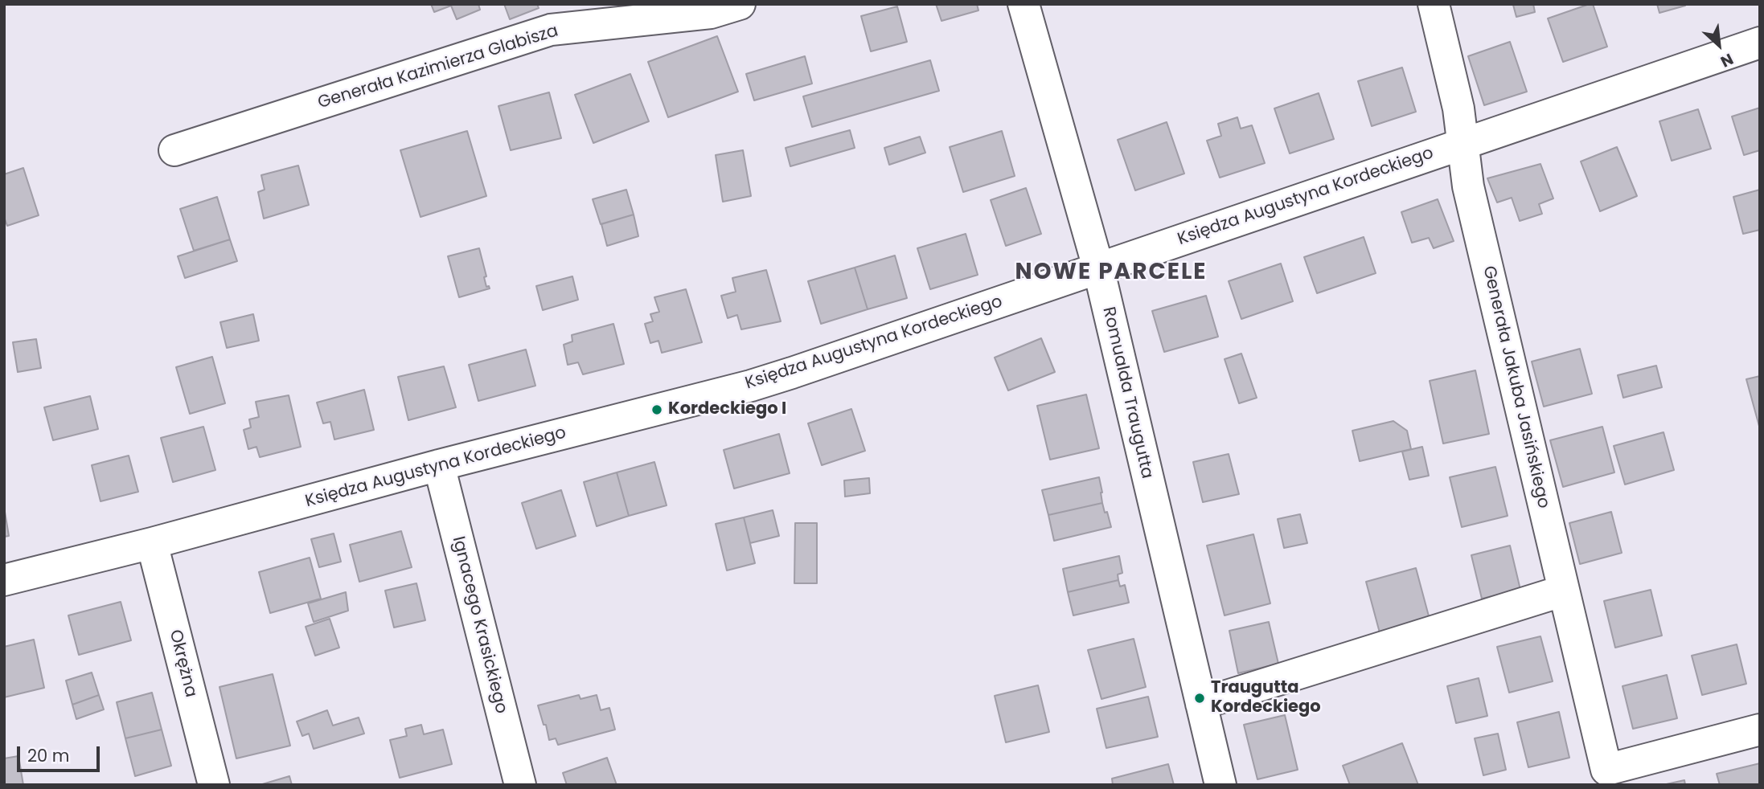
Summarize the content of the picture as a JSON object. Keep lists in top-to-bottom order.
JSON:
{
  "streets": {
    "street": [
      "Generała Kazimierza Glabisza",
      "Księdza Augustyna Kordeckiego",
      "Generała Jakuba Jasińskiego",
      "Romualda Traugutta",
      "Ignacego Krasickiego",
      "Okrężna"
    ]
  },
  "crossings": [
    ["Księdza Augustyna Kordeckiego", "Generała Jakuba Jasińskiego"],
    ["Księdza Augustyna Kordeckiego", "Romualda Traugutta"],
    ["Księdza Augustyna Kordeckiego", "Ignacego Krasickiego"],
    ["Księdza Augustyna Kordeckiego", "Okrężna"]
  ],
  "districts": ["NOWE PARCELE"],
  "places": ["Kordeckiego I", "Traugutta Kordeckiego"],
  "scale_bar": "20 m",
  "north": "bottom right"
}
